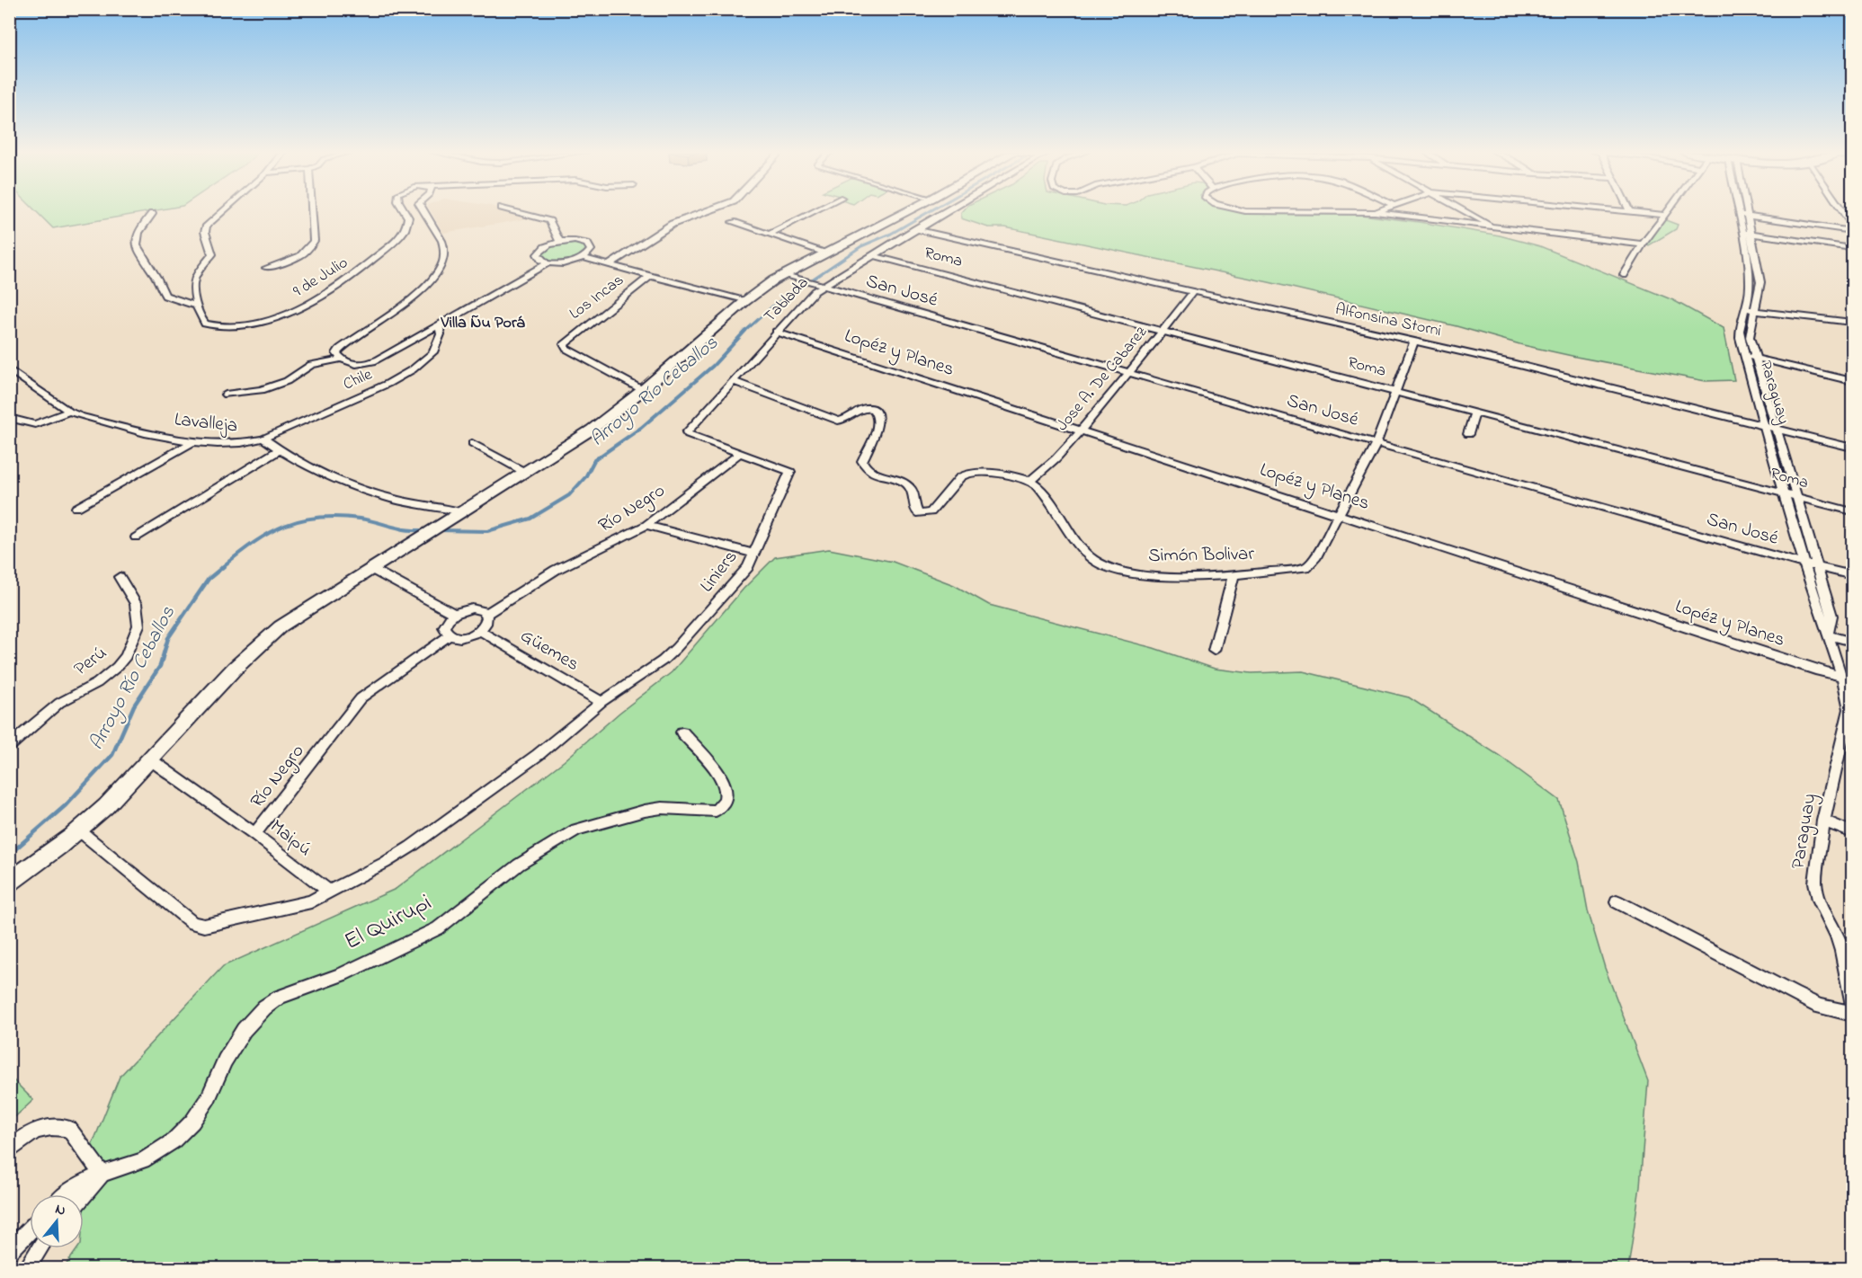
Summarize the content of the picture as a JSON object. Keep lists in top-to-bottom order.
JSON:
{
  "streets": {
    "street": [
      "Roma",
      "9 de Julio",
      "San José",
      "Los Incas",
      "Tablada",
      "Alfonsina Storni",
      "Lopéz y Planes",
      "Jose A. De Cabarez",
      "Chile",
      "Paraguay",
      "Lavalleja",
      "Río Negro",
      "Simón Bolivar",
      "Liniers",
      "Güemes",
      "Perú",
      "Maipú",
      "El Quirupi"
    ]
  },
  "crossings": [
    ["Roma", "Tablada"],
    ["Roma", "Jose A. De Cabarez"],
    ["Roma", "Paraguay"],
    ["San José", "Tablada"],
    ["San José", "Jose A. De Cabarez"],
    ["San José", "Paraguay"],
    ["Tablada", "Alfonsina Storni"],
    ["Tablada", "Lopéz y Planes"],
    ["Tablada", "Río Negro"],
    ["Tablada", "Liniers"],
    ["Alfonsina Storni", "Jose A. De Cabarez"],
    ["Alfonsina Storni", "Paraguay"],
    ["Lopéz y Planes", "Jose A. De Cabarez"],
    ["Lopéz y Planes", "Paraguay"],
    ["Lopéz y Planes", "Simón Bolivar"],
    ["Jose A. De Cabarez", "Simón Bolivar"],
    ["Chile", "Lavalleja"],
    ["Río Negro", "Liniers"],
    ["Río Negro", "Maipú"],
    ["Liniers", "Güemes"],
    ["Liniers", "Maipú"]
  ],
  "districts": ["Villa Ñu Porá"],
  "water": ["Arroyo Río Ceballos"],
  "north": "top"
}
